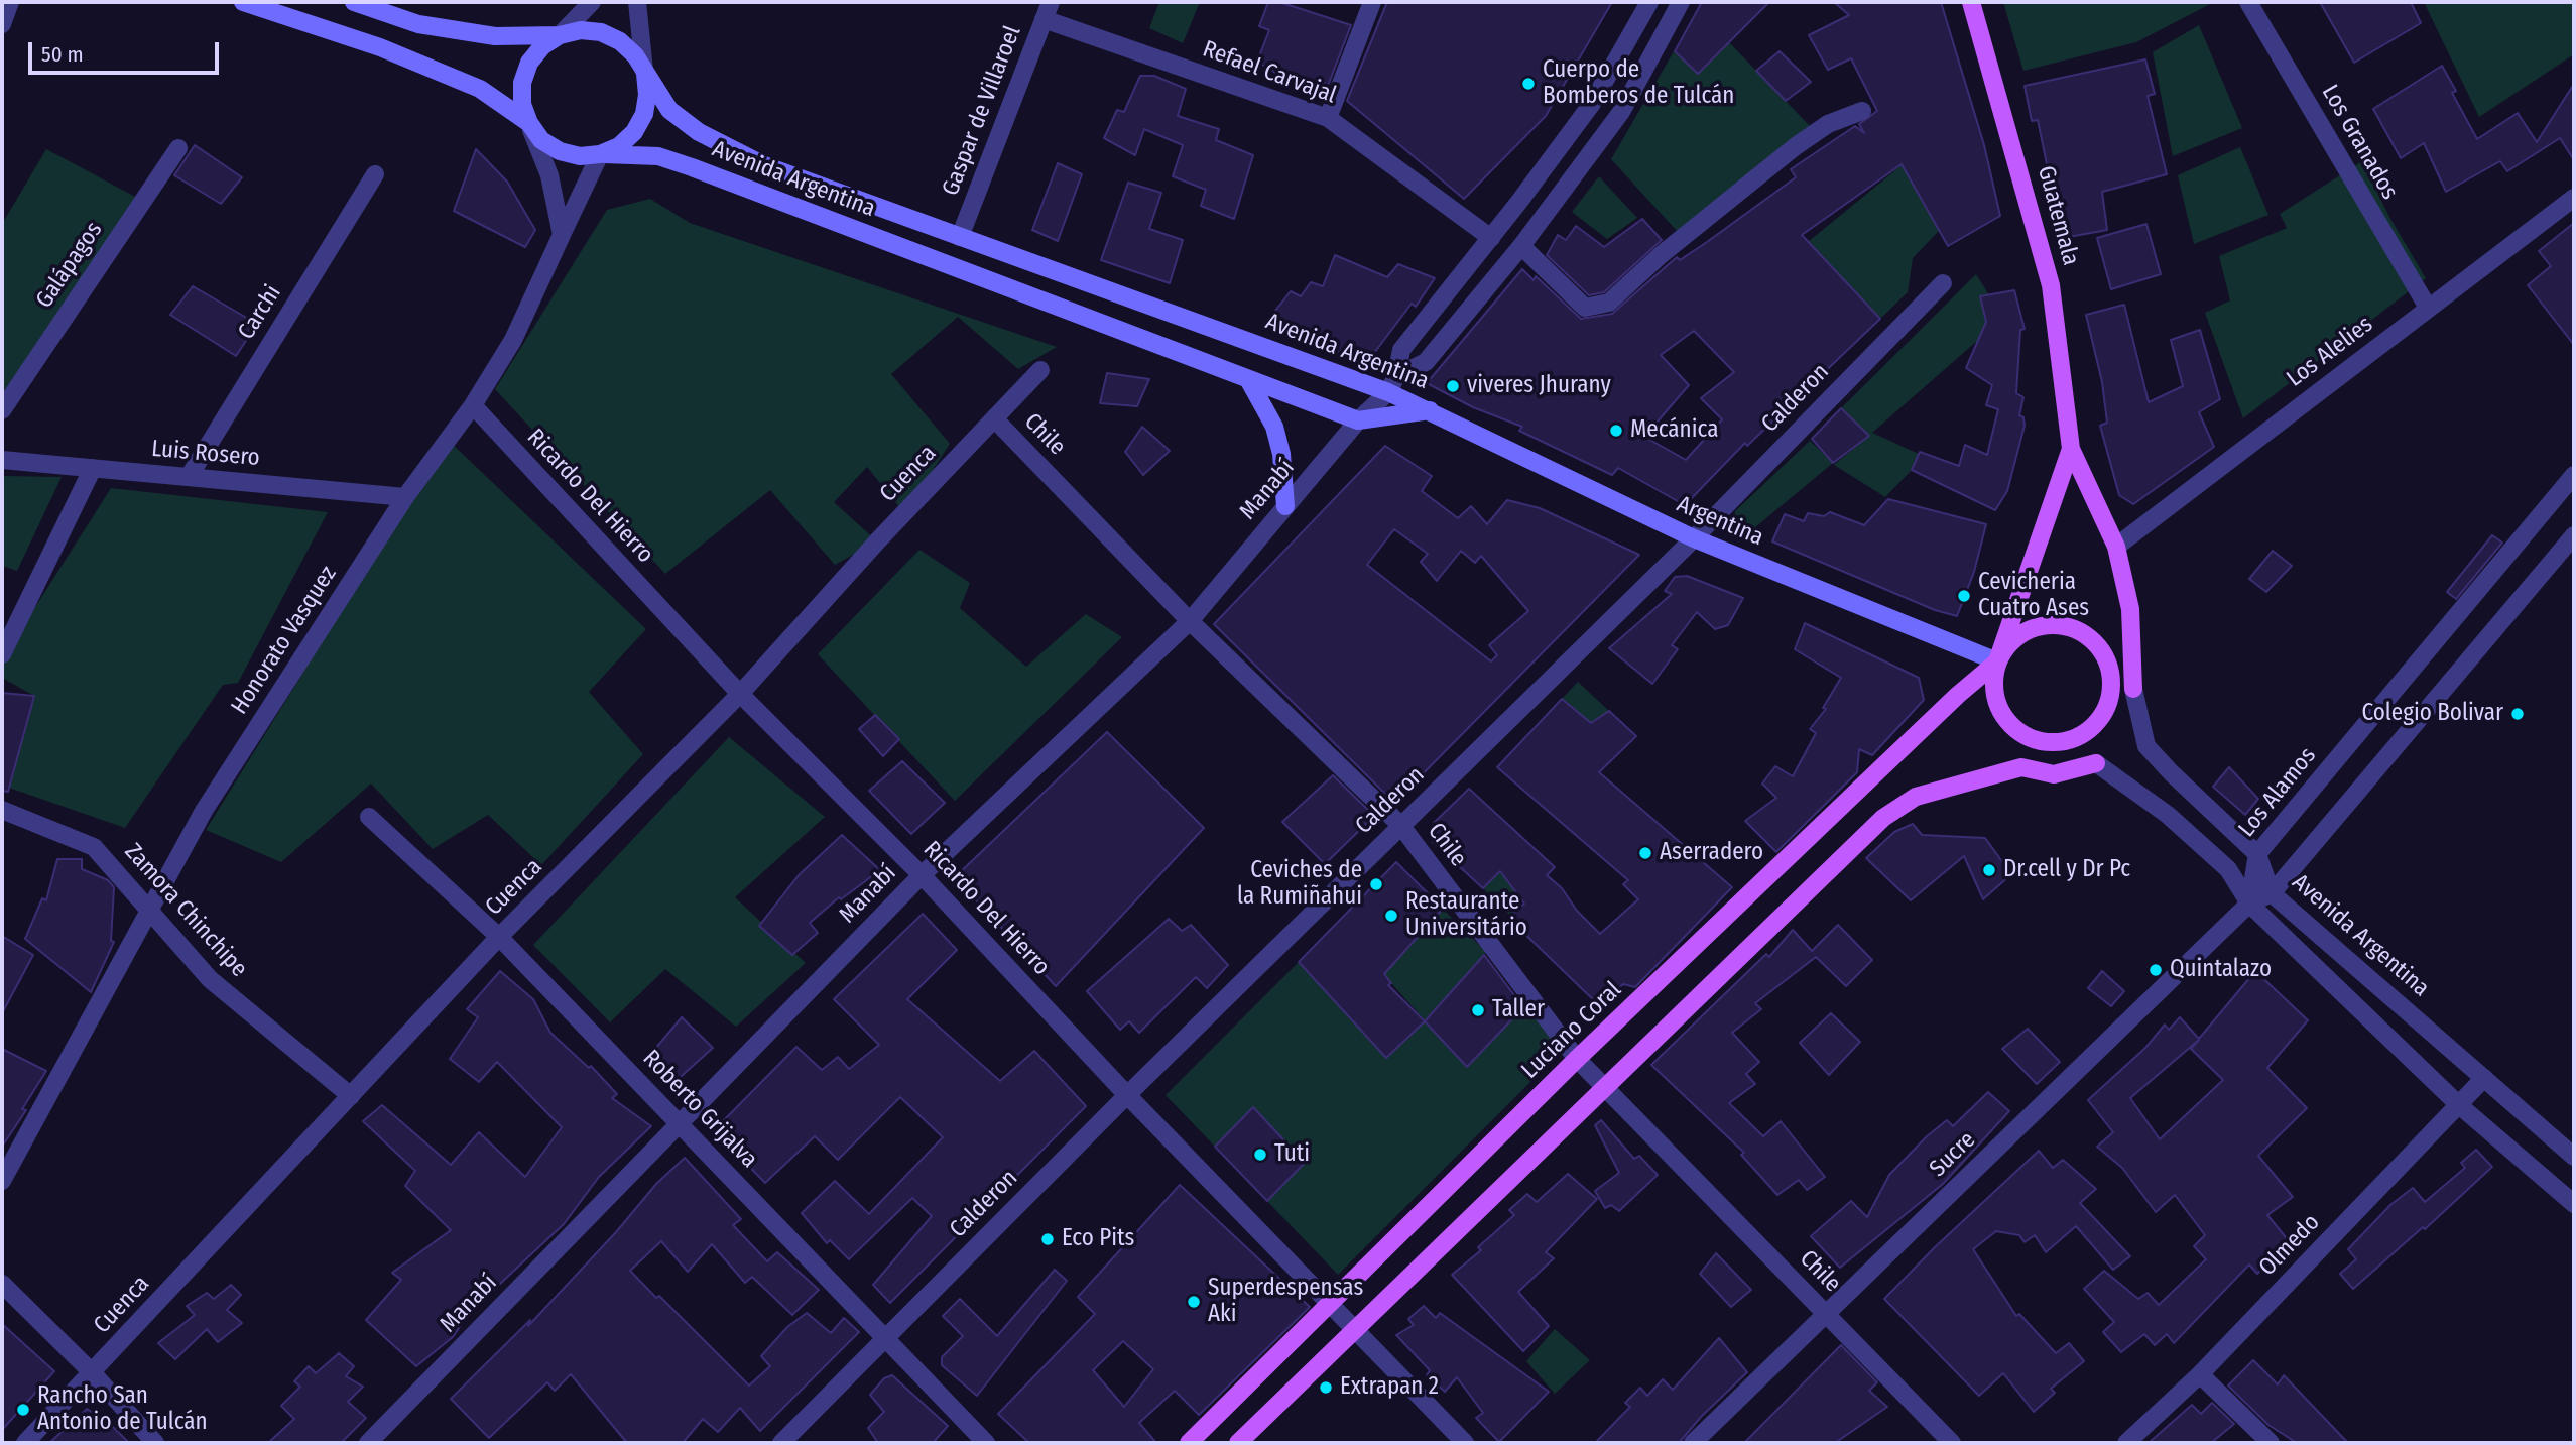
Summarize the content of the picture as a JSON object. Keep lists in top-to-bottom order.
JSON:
{
  "streets": {
    "main road": [
      "Avenida Argentina",
      "Guatemala",
      "Argentina",
      "Luciano Coral"
    ],
    "street": [
      "Refael Carvajal",
      "Gaspar de Villaroel",
      "Los Granados",
      "Galápagos",
      "Carchi",
      "Los Alelies",
      "Calderon",
      "Chile",
      "Luis Rosero",
      "Cuenca",
      "Manabí",
      "Ricardo Del Hierro",
      "Honorato Vasquez",
      "Los Alamos",
      "Zamora Chinchipe",
      "Roberto Grijalva",
      "Sucre",
      "Olmedo"
    ]
  },
  "crossings": [
    ["Refael Carvajal", "Gaspar de Villaroel"],
    ["Refael Carvajal", "Manabí"],
    ["Gaspar de Villaroel", "Avenida Argentina"],
    ["Los Granados", "Los Alelies"],
    ["Avenida Argentina", "Guatemala"],
    ["Avenida Argentina", "Manabí"],
    ["Avenida Argentina", "Argentina"],
    ["Avenida Argentina", "Honorato Vasquez"],
    ["Avenida Argentina", "Los Alamos"],
    ["Avenida Argentina", "Olmedo"],
    ["Guatemala", "Los Alelies"],
    ["Guatemala", "Argentina"],
    ["Guatemala", "Luciano Coral"],
    ["Carchi", "Luis Rosero"],
    ["Calderon", "Chile"],
    ["Calderon", "Ricardo Del Hierro"],
    ["Calderon", "Argentina"],
    ["Calderon", "Roberto Grijalva"],
    ["Chile", "Cuenca"],
    ["Chile", "Manabí"],
    ["Chile", "Luciano Coral"],
    ["Chile", "Sucre"],
    ["Luis Rosero", "Honorato Vasquez"],
    ["Cuenca", "Ricardo Del Hierro"],
    ["Cuenca", "Zamora Chinchipe"],
    ["Cuenca", "Roberto Grijalva"],
    ["Manabí", "Ricardo Del Hierro"],
    ["Manabí", "Roberto Grijalva"],
    ["Ricardo Del Hierro", "Honorato Vasquez"],
    ["Ricardo Del Hierro", "Luciano Coral"],
    ["Argentina", "Luciano Coral"],
    ["Honorato Vasquez", "Zamora Chinchipe"],
    ["Los Alamos", "Sucre"]
  ],
  "places": [
    "Cuerpo de Bomberos de Tulcán",
    "viveres Jhurany",
    "Mecánica",
    "Cevicheria Cuatro Ases",
    "Colegio Bolivar",
    "Aserradero",
    "Dr.cell y Dr Pc",
    "Ceviches de la Rumiñahui",
    "Restaurante Universitário",
    "Quintalazo",
    "Taller",
    "Tuti",
    "Eco Pits",
    "Superdespensas Aki",
    "Extrapan 2",
    "Rancho San Antonio de Tulcán"
  ],
  "scale_bar": "50 m"
}
